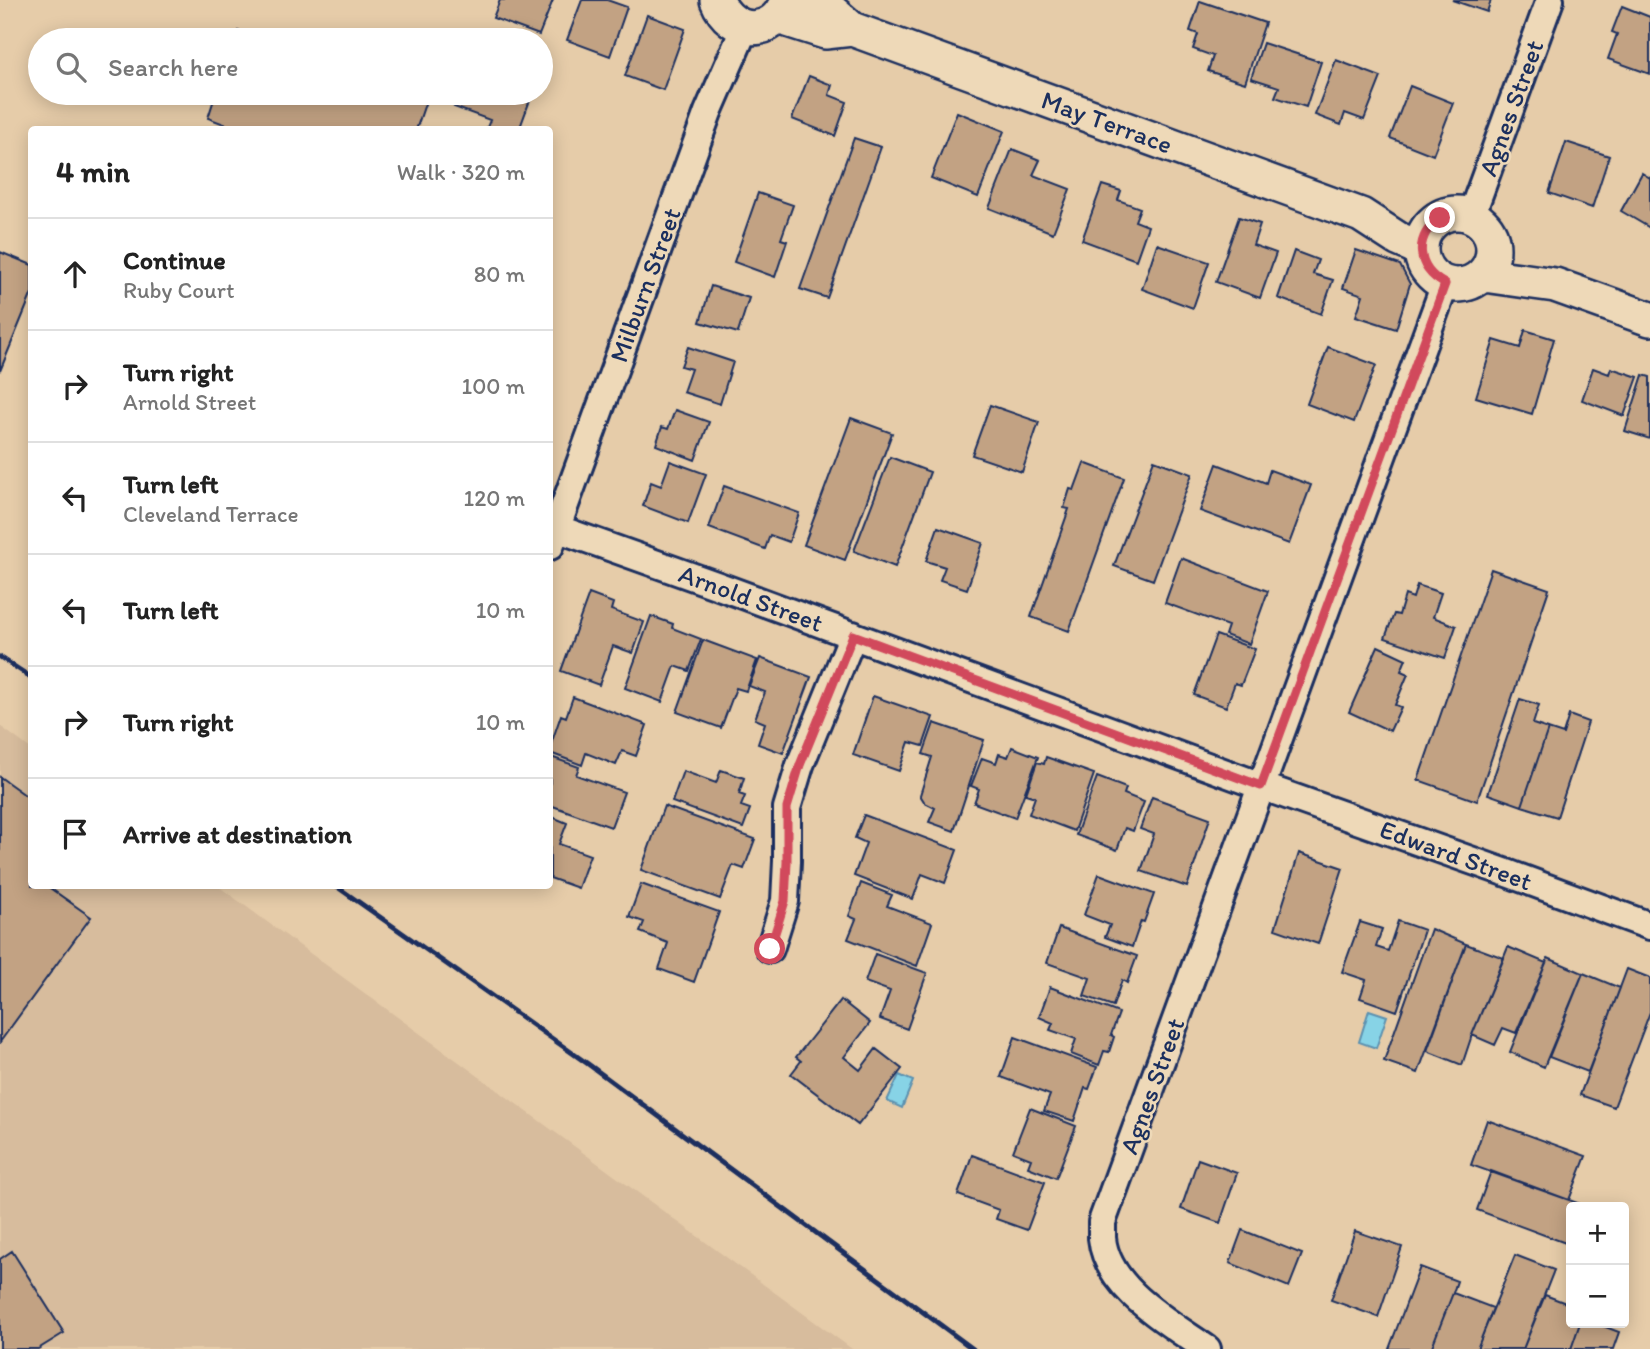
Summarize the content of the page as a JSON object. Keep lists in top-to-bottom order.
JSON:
{
  "streets": {
    "street": [
      "Agnes Street",
      "May Terrace",
      "Milburn Street",
      "Arnold Street",
      "Edward Street"
    ]
  },
  "crossings": [
    ["Agnes Street", "May Terrace"],
    ["Agnes Street", "Arnold Street"],
    ["Agnes Street", "Edward Street"],
    ["Milburn Street", "Arnold Street"],
    ["Arnold Street", "Edward Street"]
  ],
  "page": {
    "search": "Search here",
    "heading": ["4 min", "Walk · 320 m"],
    "list": [
      ["Continue", "Ruby Court", "80 m"],
      ["Turn right", "Arnold Street", "100 m"],
      ["Turn left", "Cleveland Terrace", "120 m"],
      ["Turn left", "10 m"],
      ["Turn right", "10 m"],
      "Arrive at destination"
    ],
    "map_buttons": ["+", "−"]
  }
}
